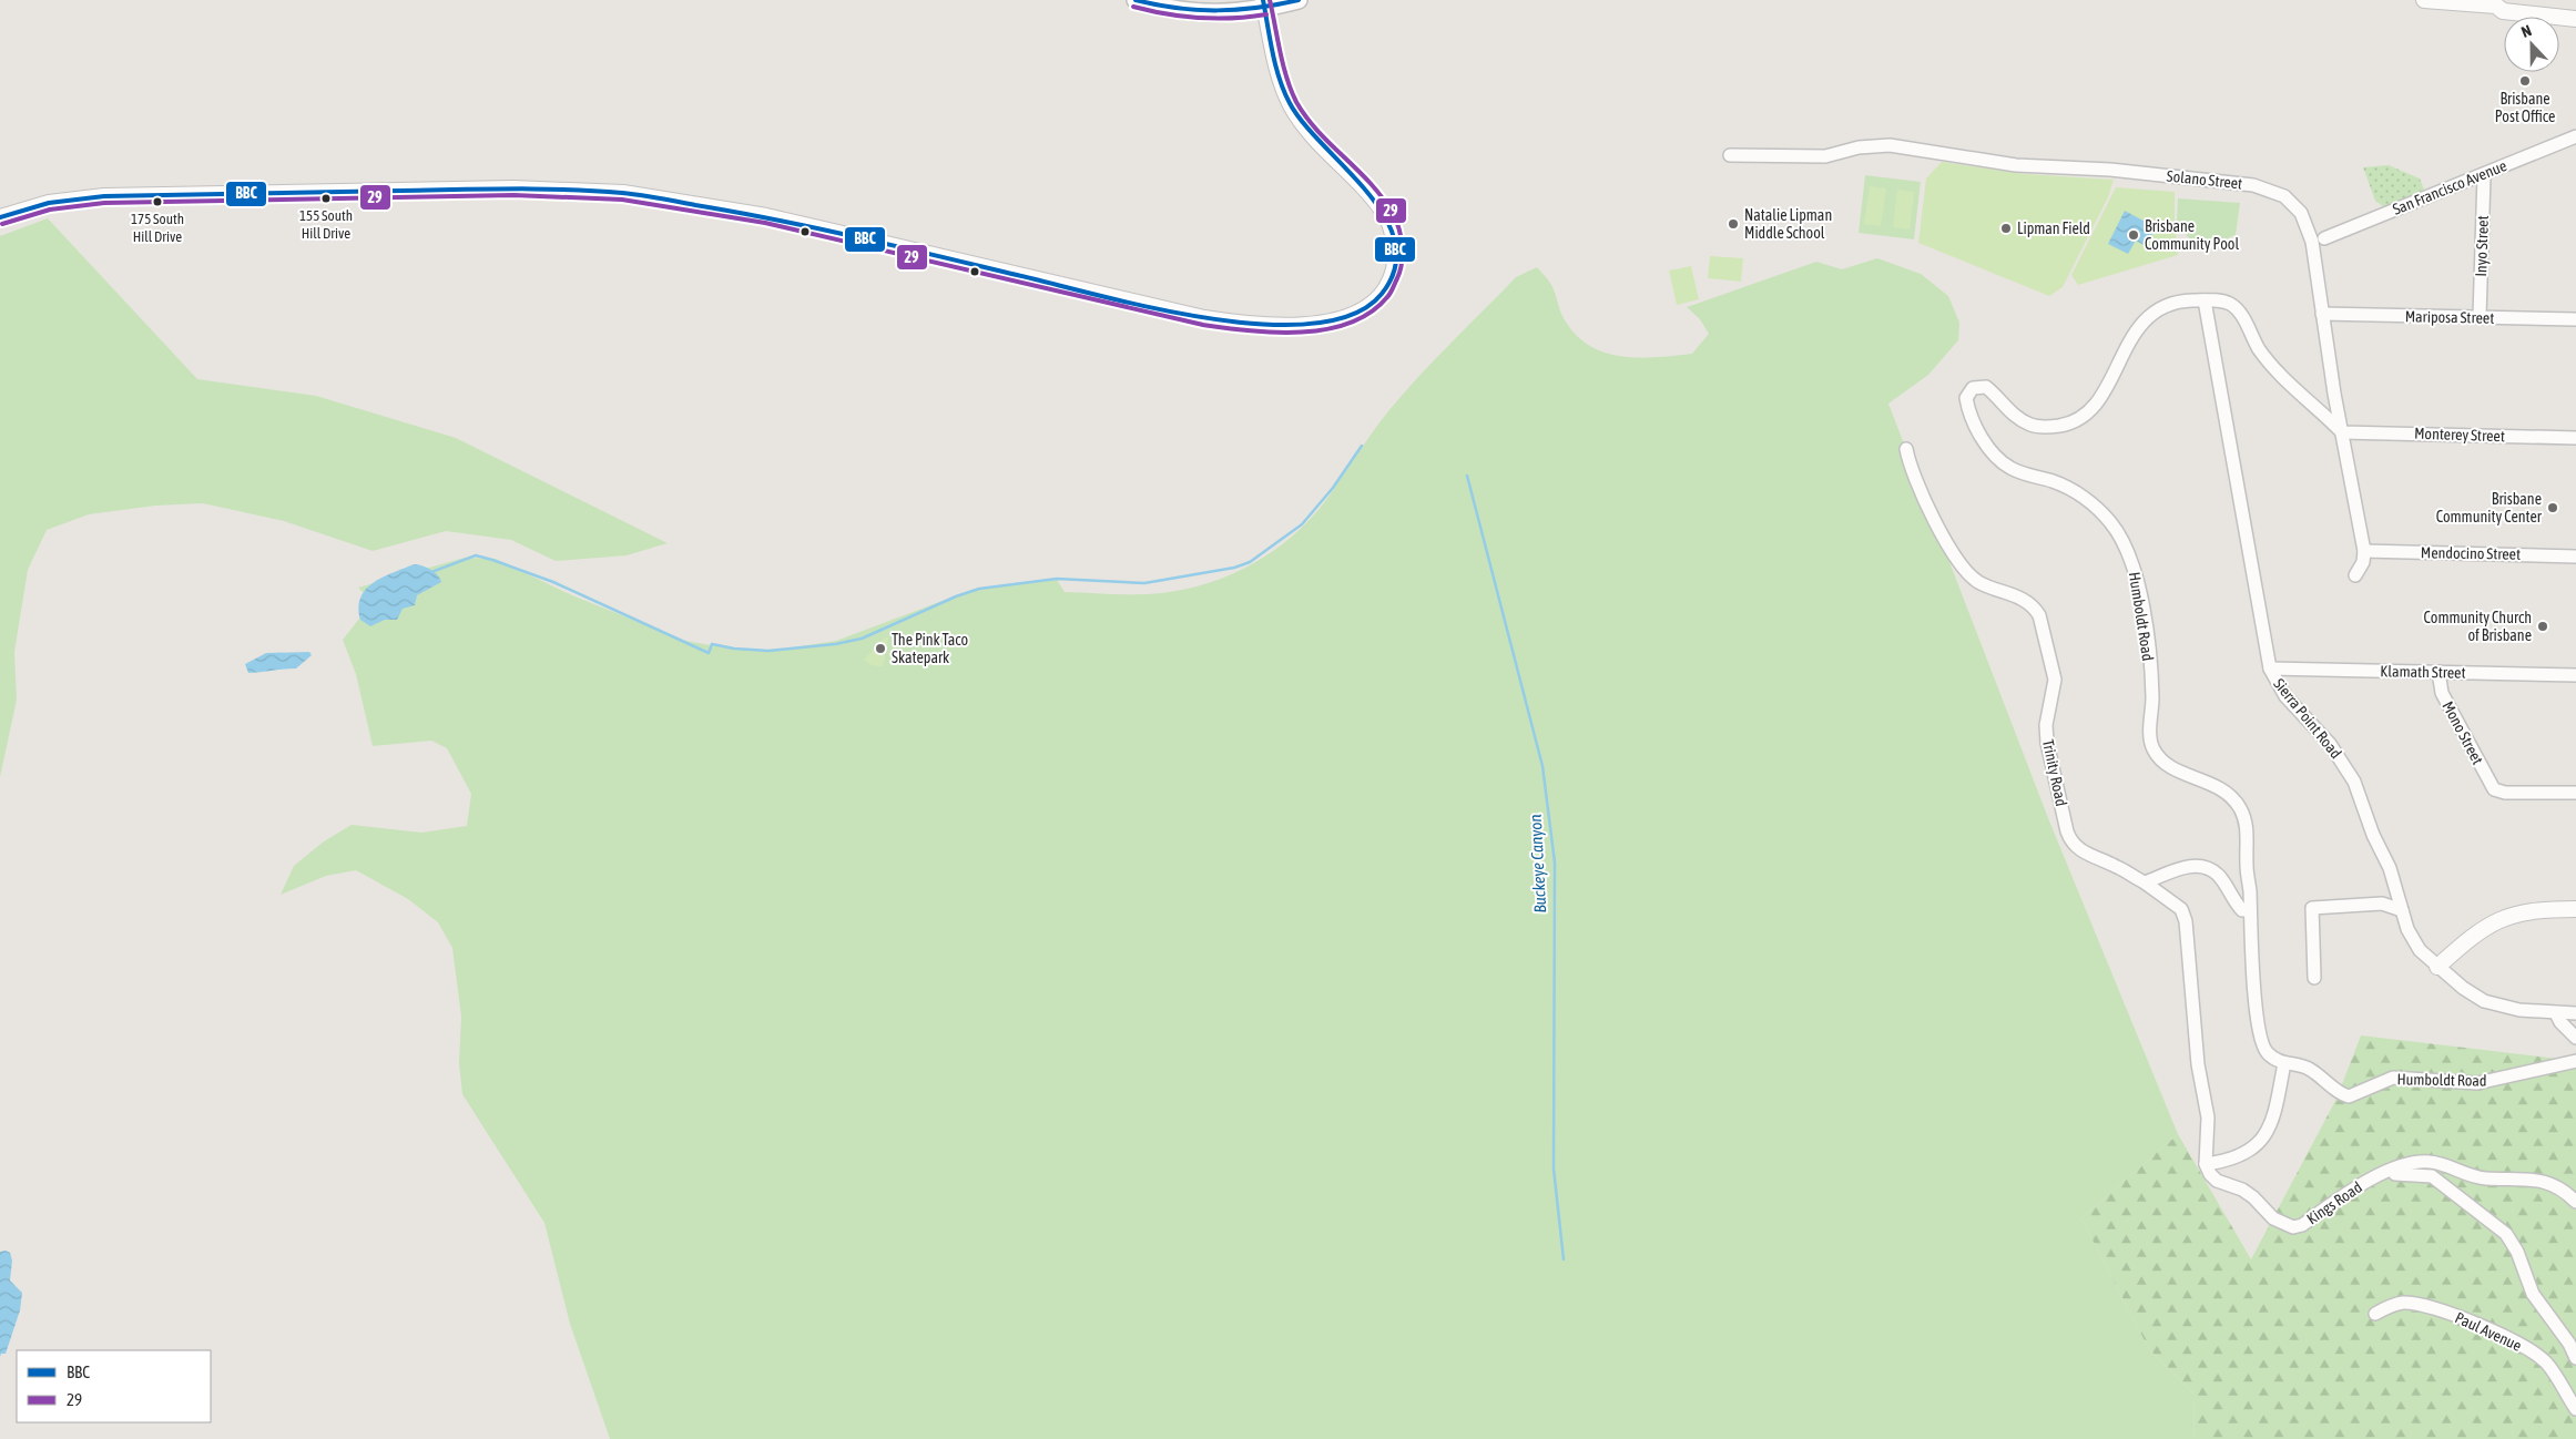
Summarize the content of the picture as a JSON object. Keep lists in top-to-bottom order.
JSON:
{
  "streets": {
    "street": [
      "Solano Street",
      "San Francisco Avenue",
      "Inyo Street",
      "Mariposa Street",
      "Monterey Street",
      "Mendocino Street",
      "Humboldt Road",
      "Klamath Street",
      "Sierra Point Road",
      "Mono Street",
      "Trinity Road",
      "Kings Road",
      "Paul Avenue"
    ]
  },
  "crossings": [
    ["Solano Street", "Mariposa Street"],
    ["Solano Street", "Monterey Street"],
    ["Solano Street", "Mendocino Street"],
    ["Solano Street", "Humboldt Road"],
    ["San Francisco Avenue", "Inyo Street"],
    ["Inyo Street", "Mariposa Street"],
    ["Monterey Street", "Humboldt Road"],
    ["Humboldt Road", "Sierra Point Road"],
    ["Klamath Street", "Sierra Point Road"],
    ["Klamath Street", "Mono Street"]
  ],
  "water": ["Buckeye Canyon"],
  "places": [
    "Brisbane Post Office",
    "155 South Hill Drive",
    "175 South Hill Drive",
    "Natalie Lipman Middle School",
    "Lipman Field",
    "Brisbane Community Pool",
    "Brisbane Community Center",
    "Community Church of Brisbane",
    "The Pink Taco Skatepark"
  ],
  "lines": ["transit line BBC", "transit line 29"],
  "legend": ["BBC", "29"],
  "north": "top"
}
